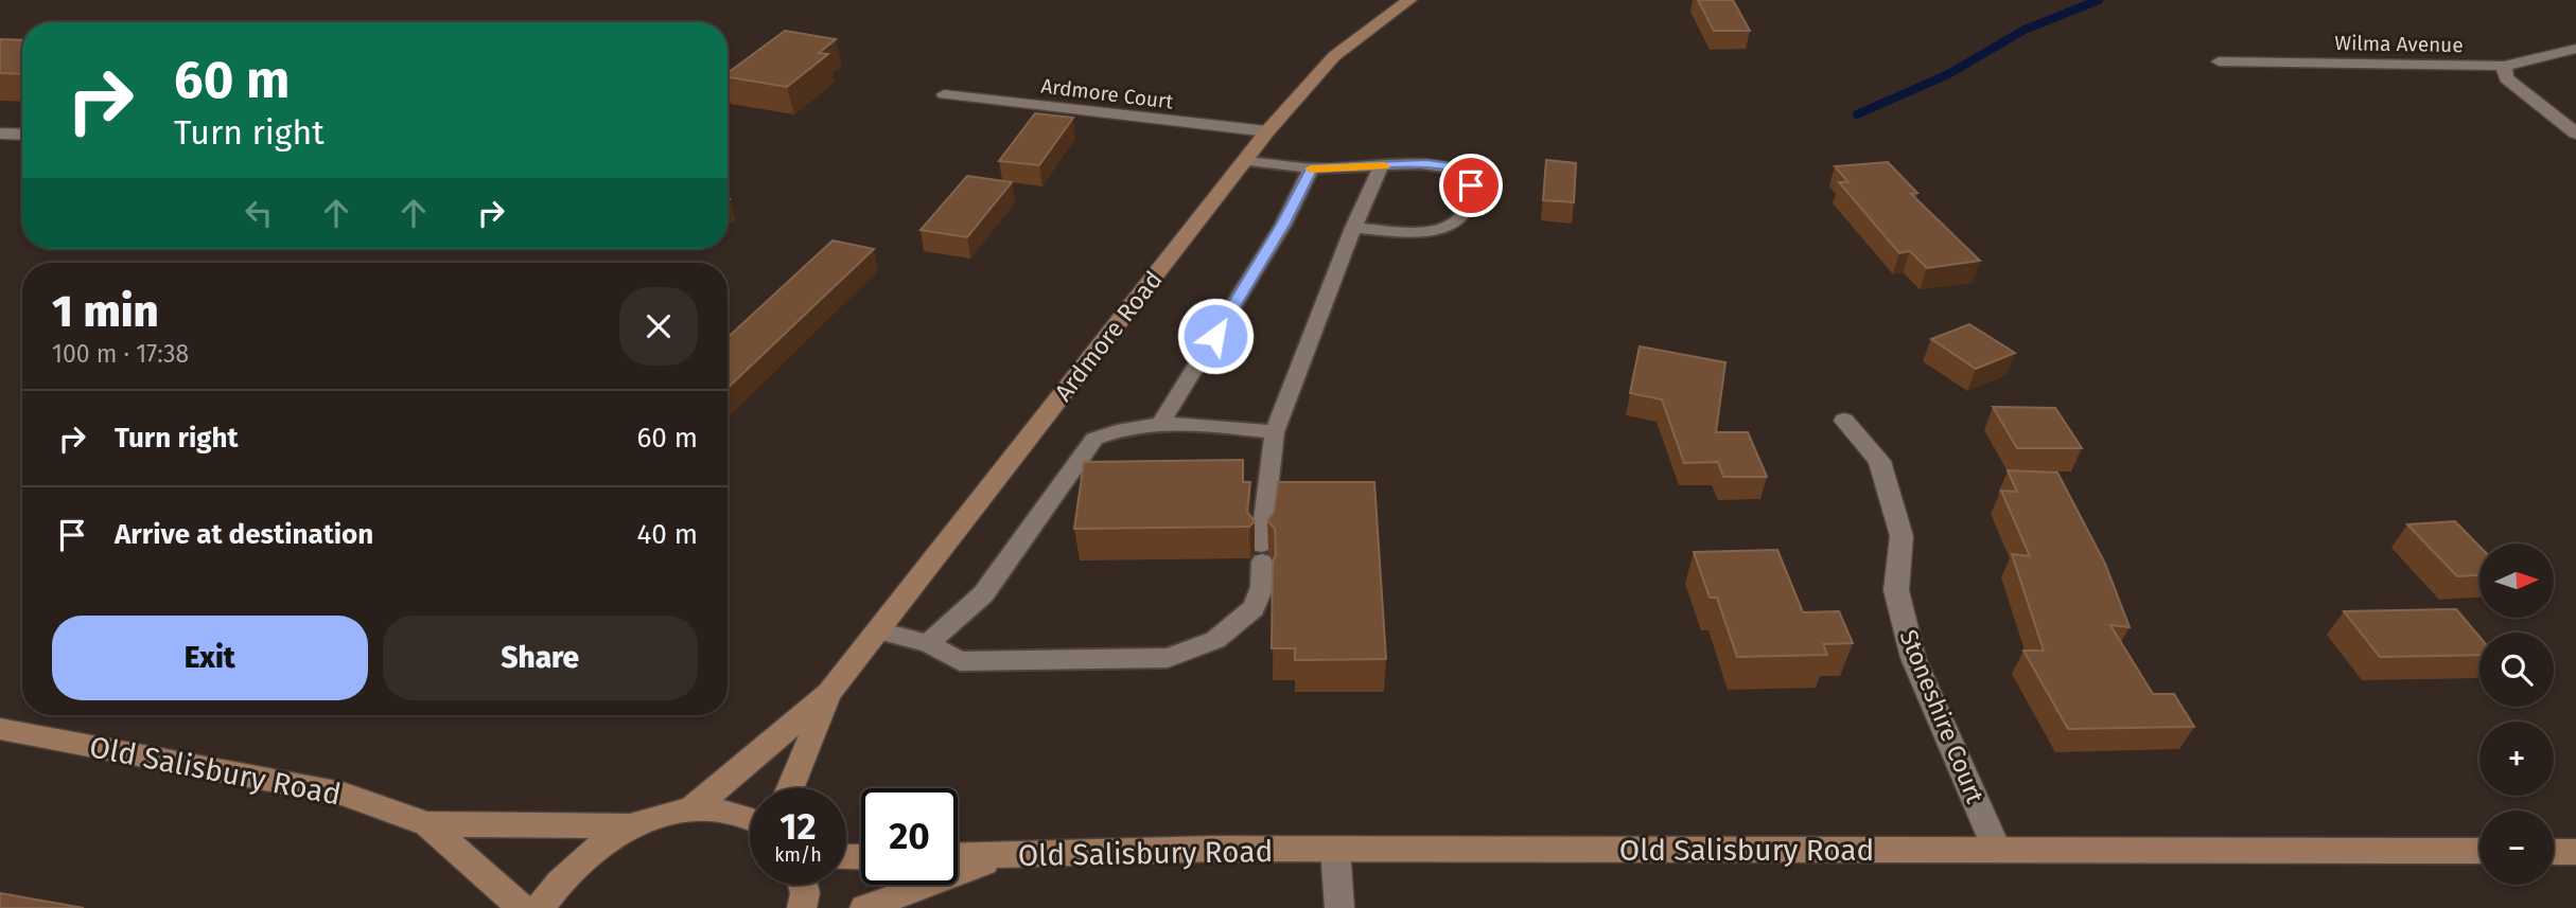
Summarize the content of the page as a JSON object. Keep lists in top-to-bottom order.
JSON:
{
  "streets": {
    "main road": ["Ardmore Road", "Old Salisbury Road"],
    "street": ["Wilma Avenue", "Ardmore Court", "Stoneshire Court"]
  },
  "crossings": [
    ["Ardmore Court", "Ardmore Road"],
    ["Ardmore Road", "Old Salisbury Road"],
    ["Stoneshire Court", "Old Salisbury Road"]
  ],
  "north": "right",
  "page": {
    "turn": ["60 m", "Turn right"],
    "heading": ["1 min", "100 m · 17:38"],
    "list": [
      {
        "name": "Turn right",
        "value": "60 m"
      },
      {
        "name": "Arrive at destination",
        "value": "40 m"
      }
    ],
    "map_buttons": ["+", "−"],
    "buttons": ["Exit", "Share"],
    "speed": "12 km/h",
    "limit": "20"
  }
}
